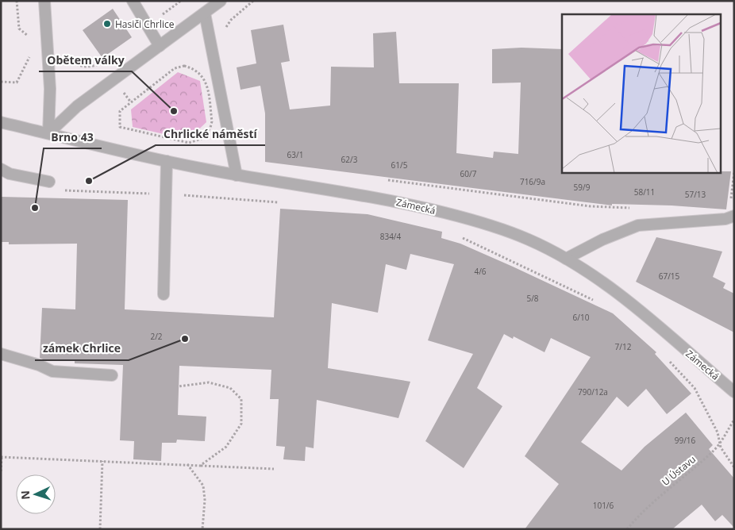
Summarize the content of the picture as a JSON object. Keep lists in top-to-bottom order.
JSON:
{
  "streets": {
    "street": ["Zámecká"],
    "path": ["U Ústavu"]
  },
  "places": [
    "Hasiči Chrlice",
    "Obětem války",
    "Chrlické náměstí",
    "Brno 43",
    "zámek Chrlice"
  ],
  "house_numbers": [
    "63/1",
    "62/3",
    "61/5",
    "60/7",
    "716/9a",
    "59/9",
    "58/11",
    "57/13",
    "834/4",
    "4/6",
    "67/15",
    "5/8",
    "6/10",
    "2/2",
    "7/12",
    "790/12a",
    "99/16",
    "101/6"
  ],
  "north": "left"
}
